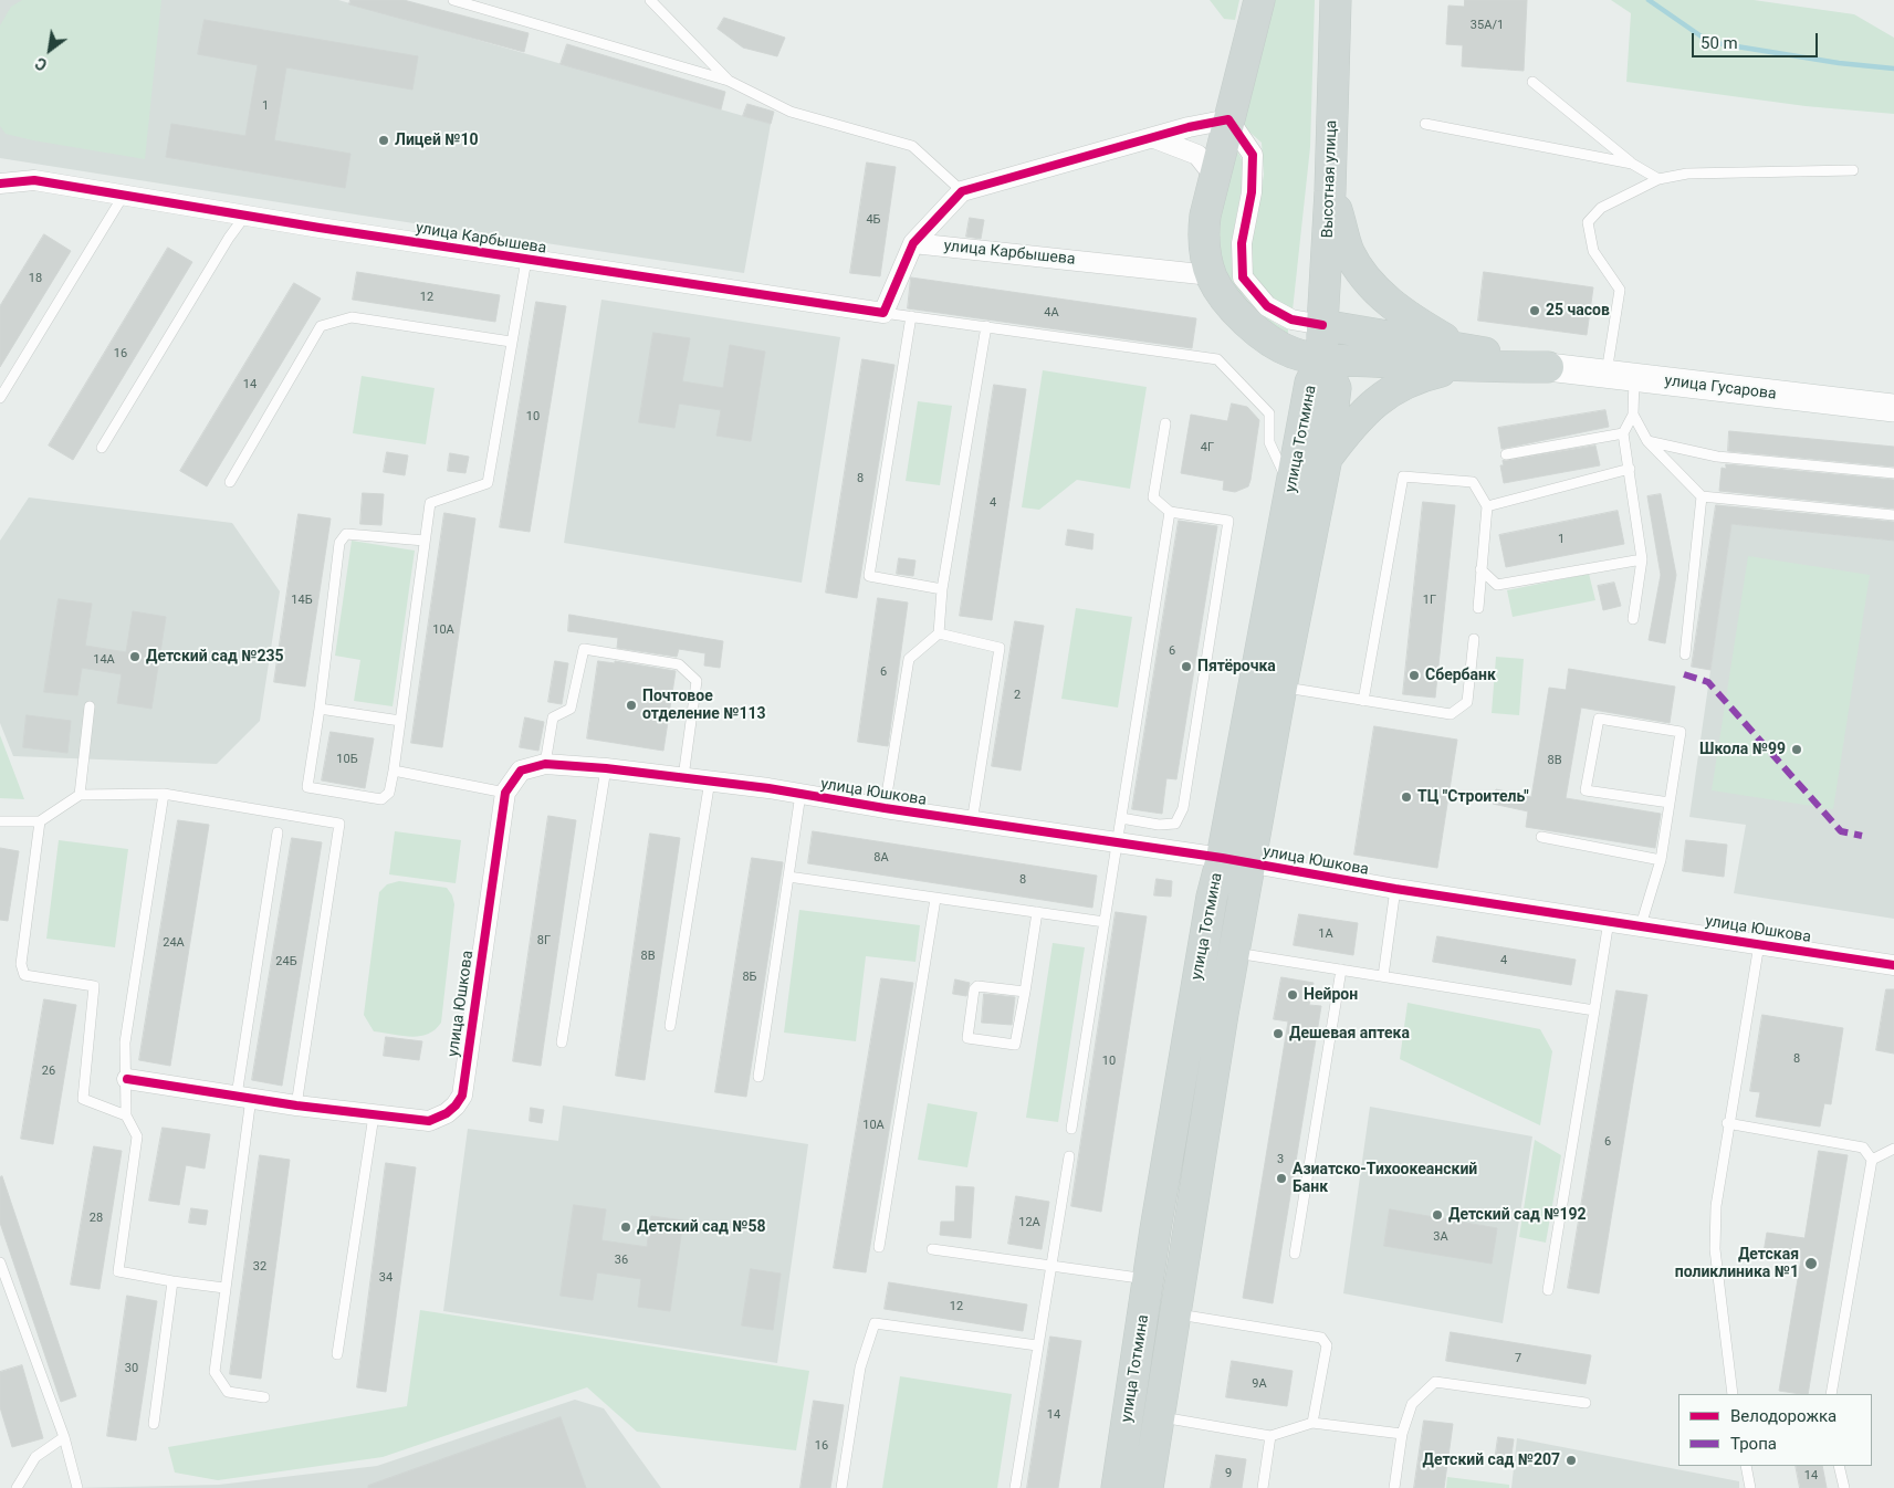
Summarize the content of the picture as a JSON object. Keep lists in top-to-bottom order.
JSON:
{
  "streets": {
    "main road": ["Высотная улица", "улица Гусарова", "улица Тотмина"],
    "street": ["улица Карбышева", "улица Юшкова"]
  },
  "crossings": [
    ["Высотная улица", "улица Тотмина"],
    ["улица Тотмина", "улица Юшкова"]
  ],
  "places": [
    "Лицей №10",
    "25 часов",
    "Детский сад №235",
    "Пятёрочка",
    "Сбербанк",
    "Почтовое отделение №113",
    "Школа №99",
    "ТЦ \"Строитель\"",
    "Нейрон",
    "Дешевая аптека",
    "Азиатско-Тихоокеанский Банк",
    "Детский сад №192",
    "Детский сад №58",
    "Детская поликлиника №1",
    "Детский сад №207"
  ],
  "house_numbers": [
    "35А/1",
    "1",
    "4Б",
    "18",
    "12",
    "4А",
    "16",
    "14",
    "10",
    "4Г",
    "8",
    "4",
    "1",
    "14Б",
    "1Г",
    "10А",
    "6",
    "14А",
    "6",
    "2",
    "10Б",
    "8В",
    "8А",
    "8",
    "1А",
    "8Г",
    "24А",
    "8В",
    "4",
    "24Б",
    "8Б",
    "8",
    "10",
    "26",
    "10А",
    "6",
    "3",
    "28",
    "12А",
    "3А",
    "36",
    "32",
    "34",
    "12",
    "7",
    "30",
    "9А",
    "14",
    "16",
    "9",
    "14"
  ],
  "legend": ["Велодорожка", "Тропа"],
  "scale_bar": "50 m",
  "north": "bottom left"
}
